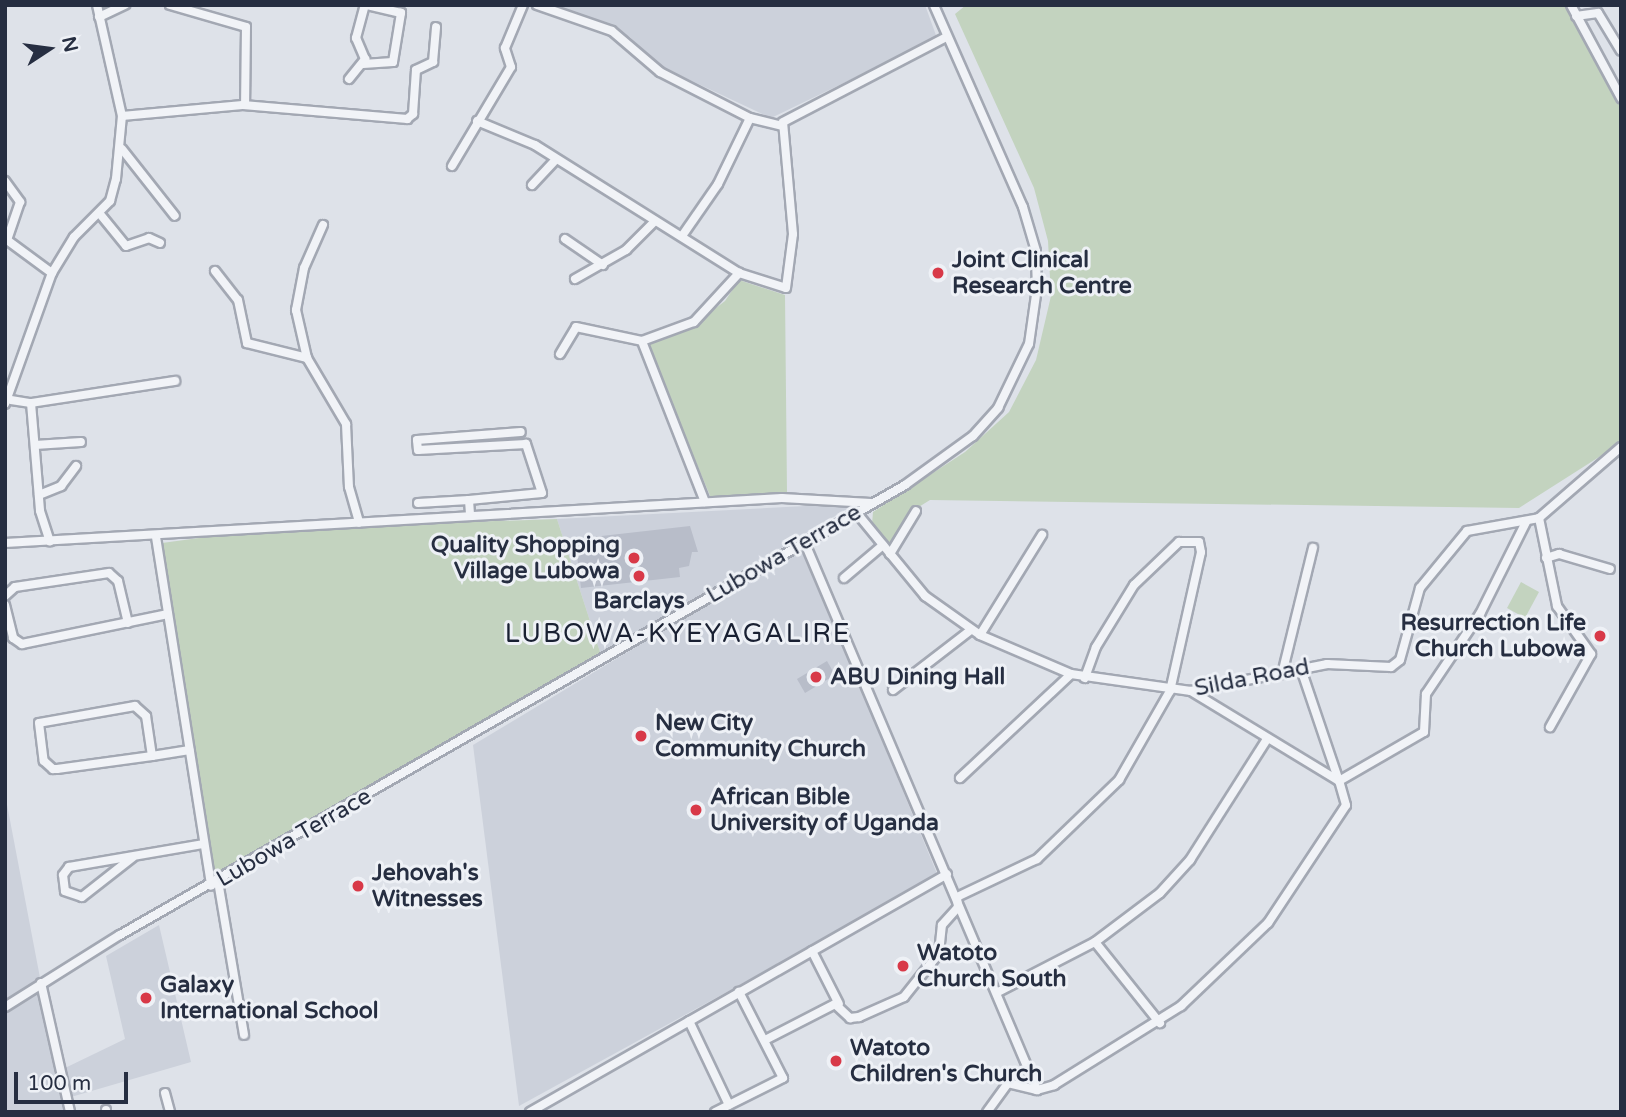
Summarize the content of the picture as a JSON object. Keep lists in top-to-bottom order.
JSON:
{
  "streets": {
    "street": ["Lubowa Terrace", "Silda Road"]
  },
  "crossings": [
    ["Lubowa Terrace", "Silda Road"]
  ],
  "districts": ["LUBOWA-KYEYAGALIRE"],
  "places": [
    "Joint Clinical Research Centre",
    "Quality Shopping Village Lubowa",
    "Barclays",
    "Resurrection Life Church Lubowa",
    "ABU Dining Hall",
    "New City Community Church",
    "African Bible University of Uganda",
    "Jehovah's Witnesses",
    "Watoto Church South",
    "Galaxy International School",
    "Watoto Children's Church"
  ],
  "scale_bar": "100 m",
  "north": "right"
}
